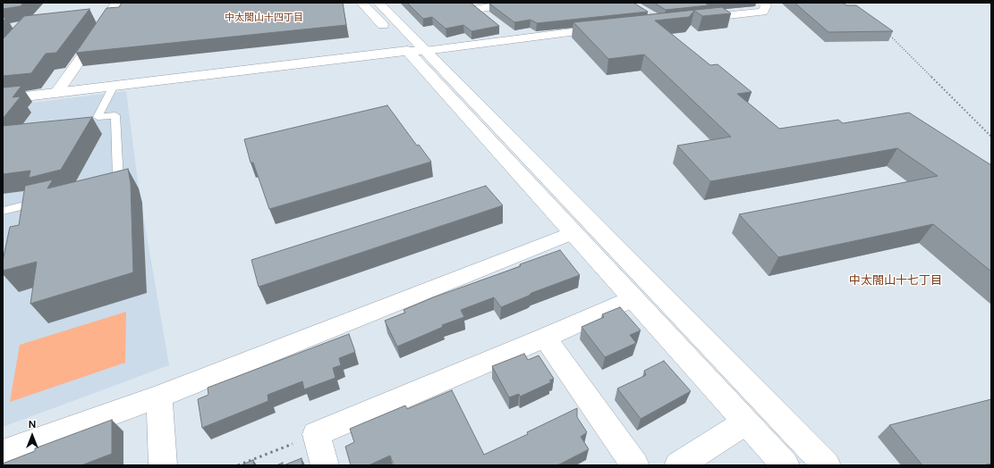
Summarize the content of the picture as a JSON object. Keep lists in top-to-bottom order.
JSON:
{
  "districts": ["中太閤山十四丁目", "中太閤山十七丁目"],
  "north": "top"
}
